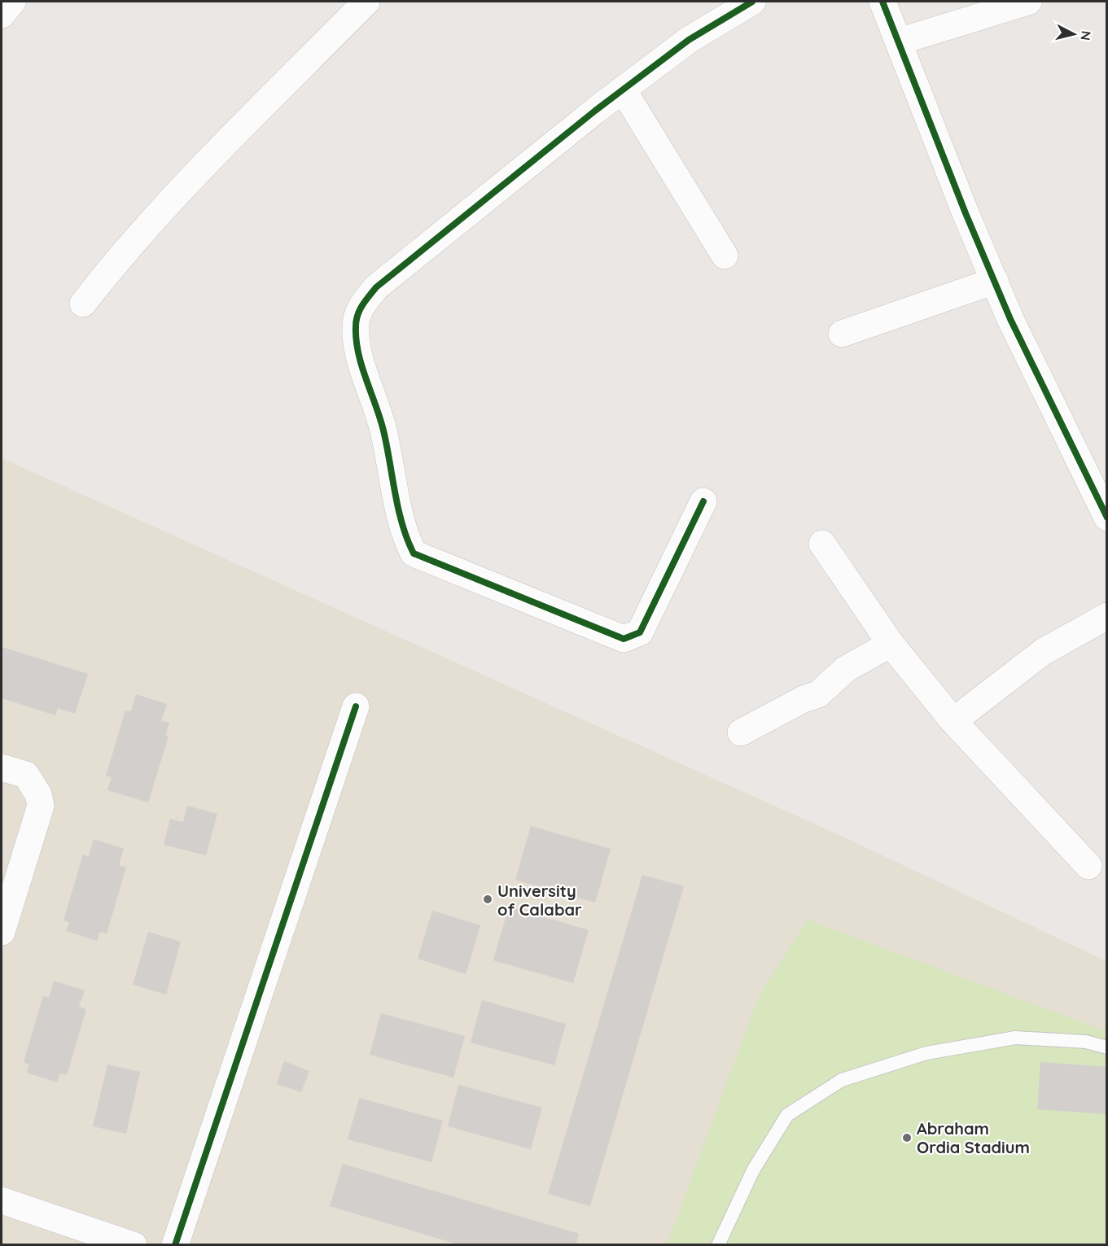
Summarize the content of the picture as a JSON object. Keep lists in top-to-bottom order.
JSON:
{
  "places": ["University of Calabar", "Abraham Ordia Stadium"],
  "north": "right"
}
